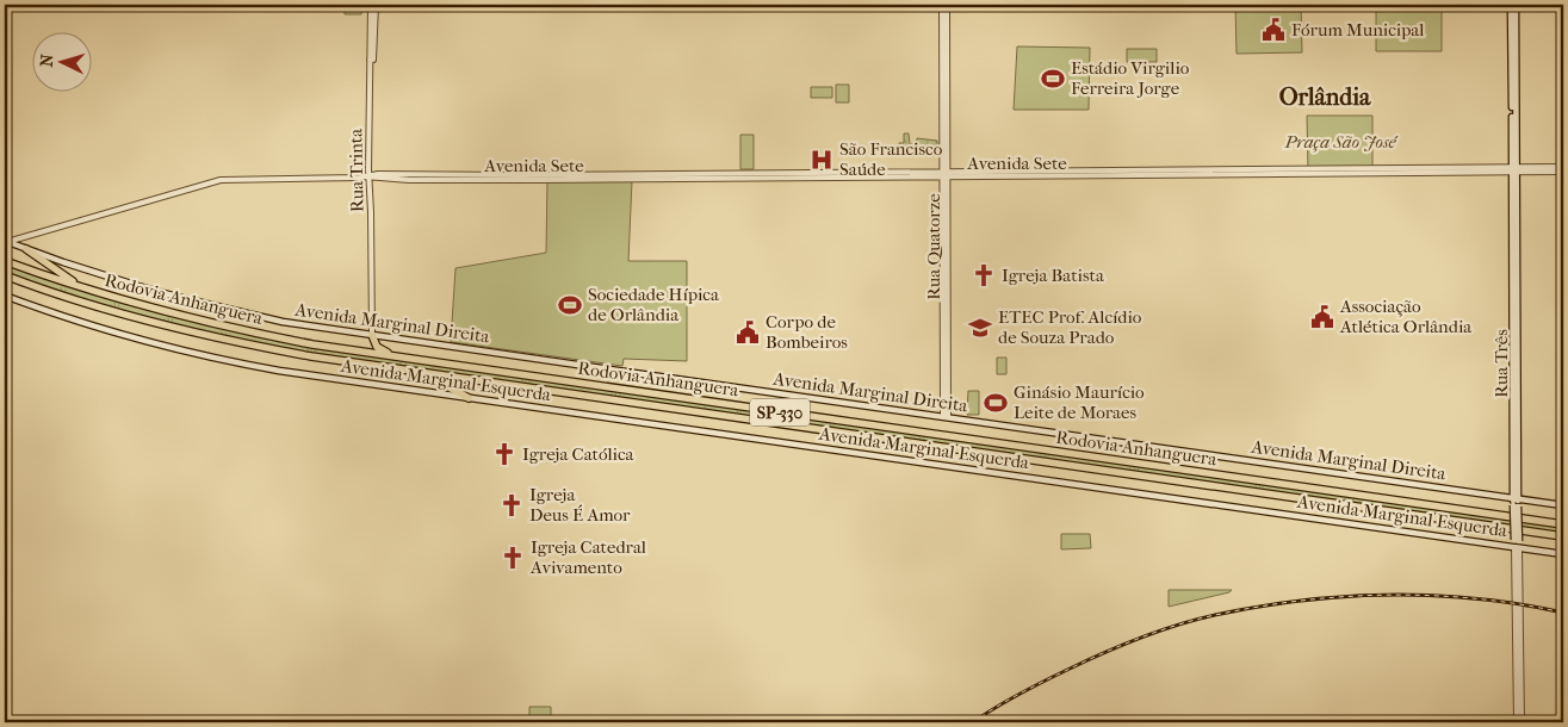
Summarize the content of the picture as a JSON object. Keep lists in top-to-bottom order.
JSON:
{
  "streets": {
    "highway": ["Rodovia Anhanguera", "SP-330"],
    "main road": ["Avenida Marginal Direita", "Rua Três", "Avenida Marginal Esquerda"],
    "street": ["Avenida Sete", "Rua Trinta", "Rua Quatorze"]
  },
  "crossings": [
    ["Avenida Sete", "Rua Trinta"],
    ["Avenida Sete", "Rua Quatorze"],
    ["Avenida Sete", "Avenida Marginal Direita"],
    ["Avenida Sete", "Rua Três"],
    ["Rua Trinta", "Avenida Marginal Direita"],
    ["Rua Quatorze", "Avenida Marginal Direita"],
    ["Avenida Marginal Direita", "Rua Três"],
    ["Rua Três", "Avenida Marginal Esquerda"]
  ],
  "districts": ["Orlândia"],
  "parks": ["Praça São José"],
  "places": {
    "public building": ["Fórum Municipal", "Associação Atlética Orlândia", "Corpo de Bombeiros"],
    "sports": ["Estádio Virgilio Ferreira Jorge", "Sociedade Hípica de Orlândia", "Ginásio Maurício Leite de Moraes"],
    "hospital": ["São Francisco Saúde"],
    "church": [
      "Igreja Batista",
      "Igreja Católica",
      "Igreja Deus É Amor",
      "Igreja Catedral Avivamento"
    ],
    "school or university": ["ETEC Prof. Alcídio de Souza Prado"]
  },
  "north": "left"
}
